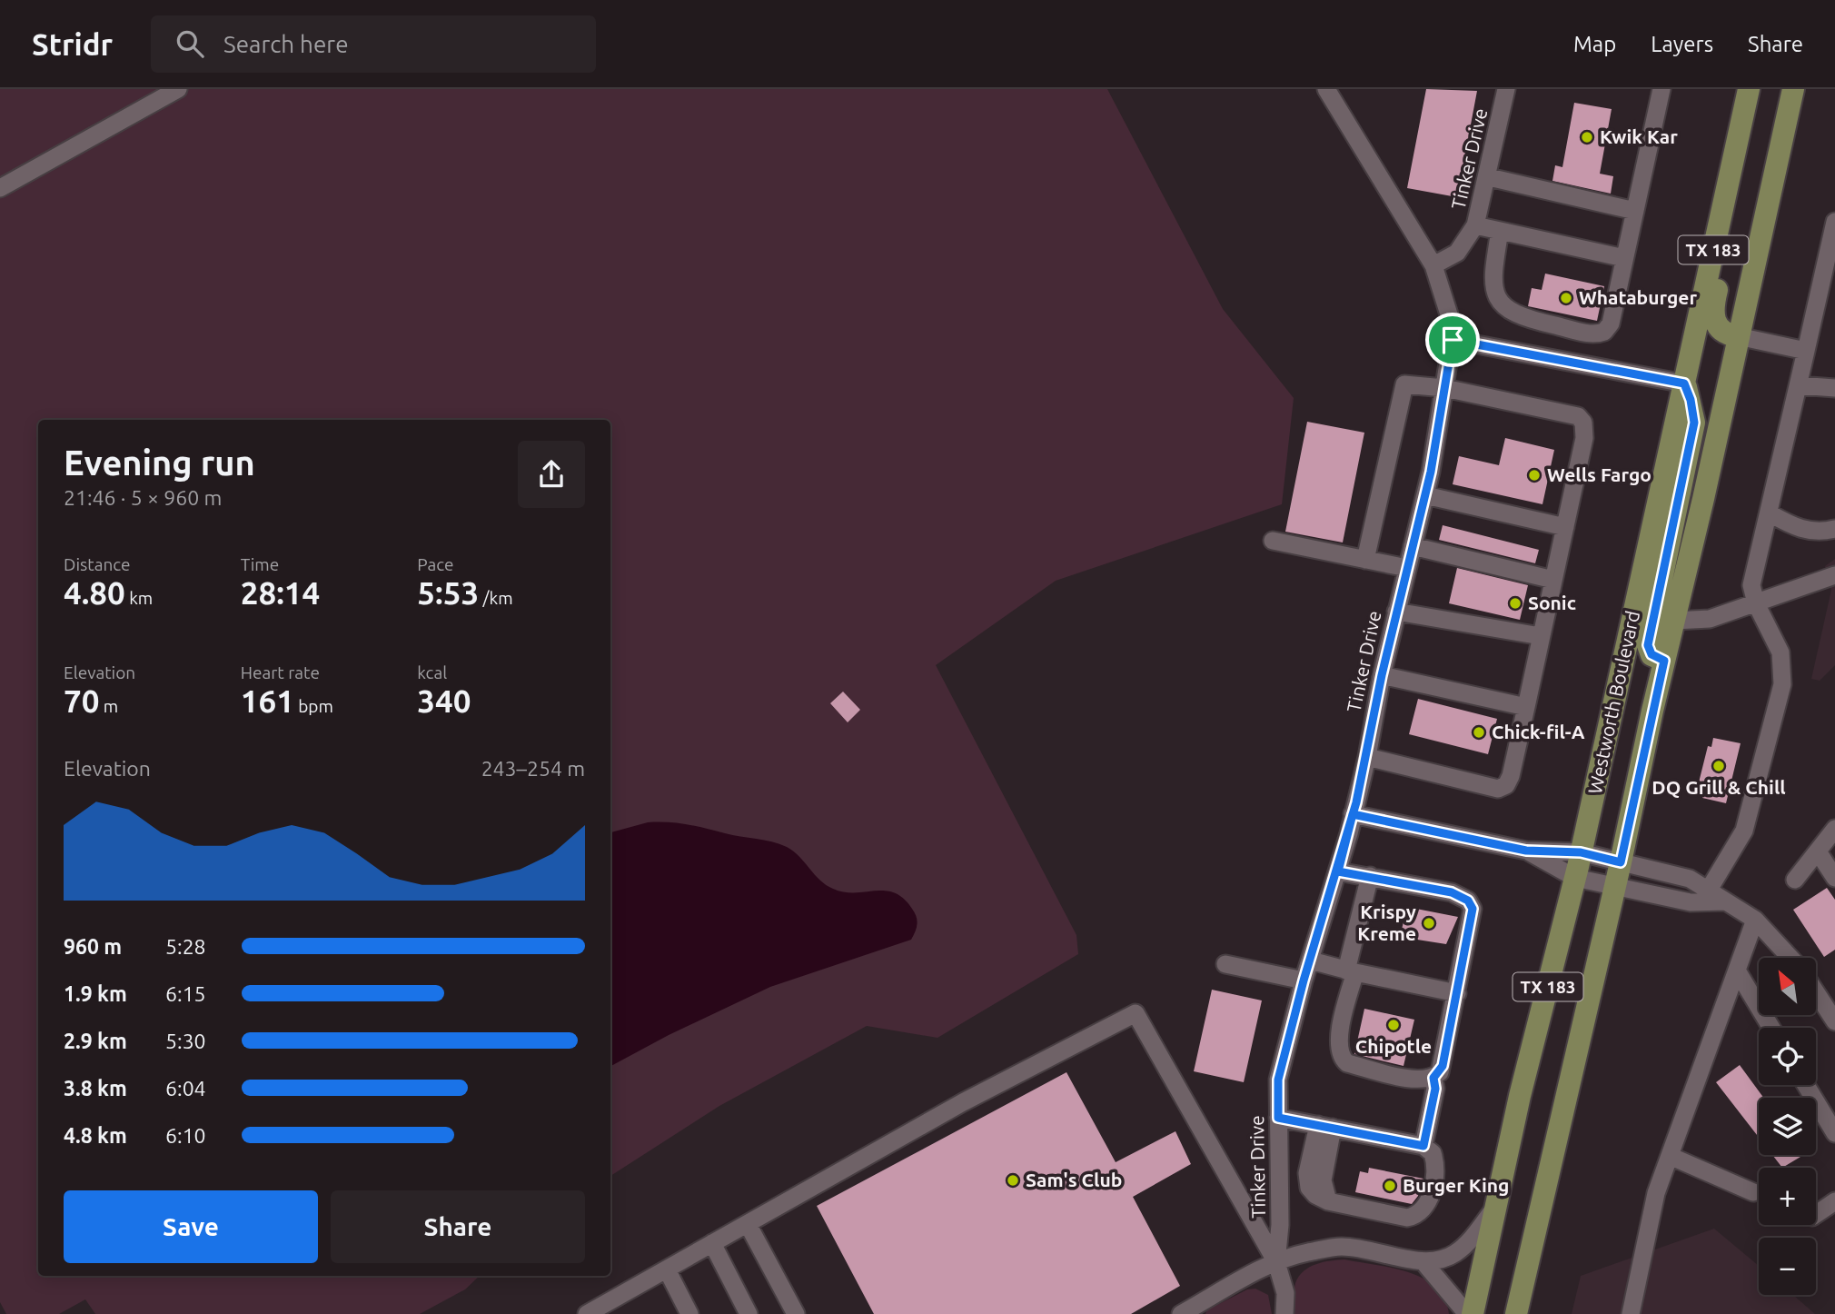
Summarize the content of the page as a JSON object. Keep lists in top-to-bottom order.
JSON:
{
  "streets": {
    "main road": ["TX 183", "Westworth Boulevard"],
    "street": ["Tinker Drive"]
  },
  "places": [
    "Kwik Kar",
    "Whataburger",
    "Wells Fargo",
    "Sonic",
    "Chick-fil-A",
    "DQ Grill & Chill",
    "Krispy Kreme",
    "Chipotle",
    "Sam's Club",
    "Burger King"
  ],
  "north": "top left",
  "page": {
    "header": "Stridr",
    "search": "Search here",
    "nav": ["Map", "Layers", "Share"],
    "heading": ["Evening run", "21:46 · 5 × 960 m"],
    "stats": [
      ["Distance", "4.80 km"],
      ["Time", "28:14"],
      ["Pace", "5:53 /km"],
      ["Elevation", "70 m"],
      ["Heart rate", "161 bpm"],
      ["kcal", "340"]
    ],
    "chart": ["Elevation", "243–254 m"],
    "list": [
      {
        "name": "960 m",
        "note": "5:28"
      },
      {
        "name": "1.9 km",
        "note": "6:15"
      },
      {
        "name": "2.9 km",
        "note": "5:30"
      },
      {
        "name": "3.8 km",
        "note": "6:04"
      },
      {
        "name": "4.8 km",
        "note": "6:10"
      }
    ],
    "map_buttons": ["+", "−"],
    "buttons": ["Save", "Share"]
  }
}
